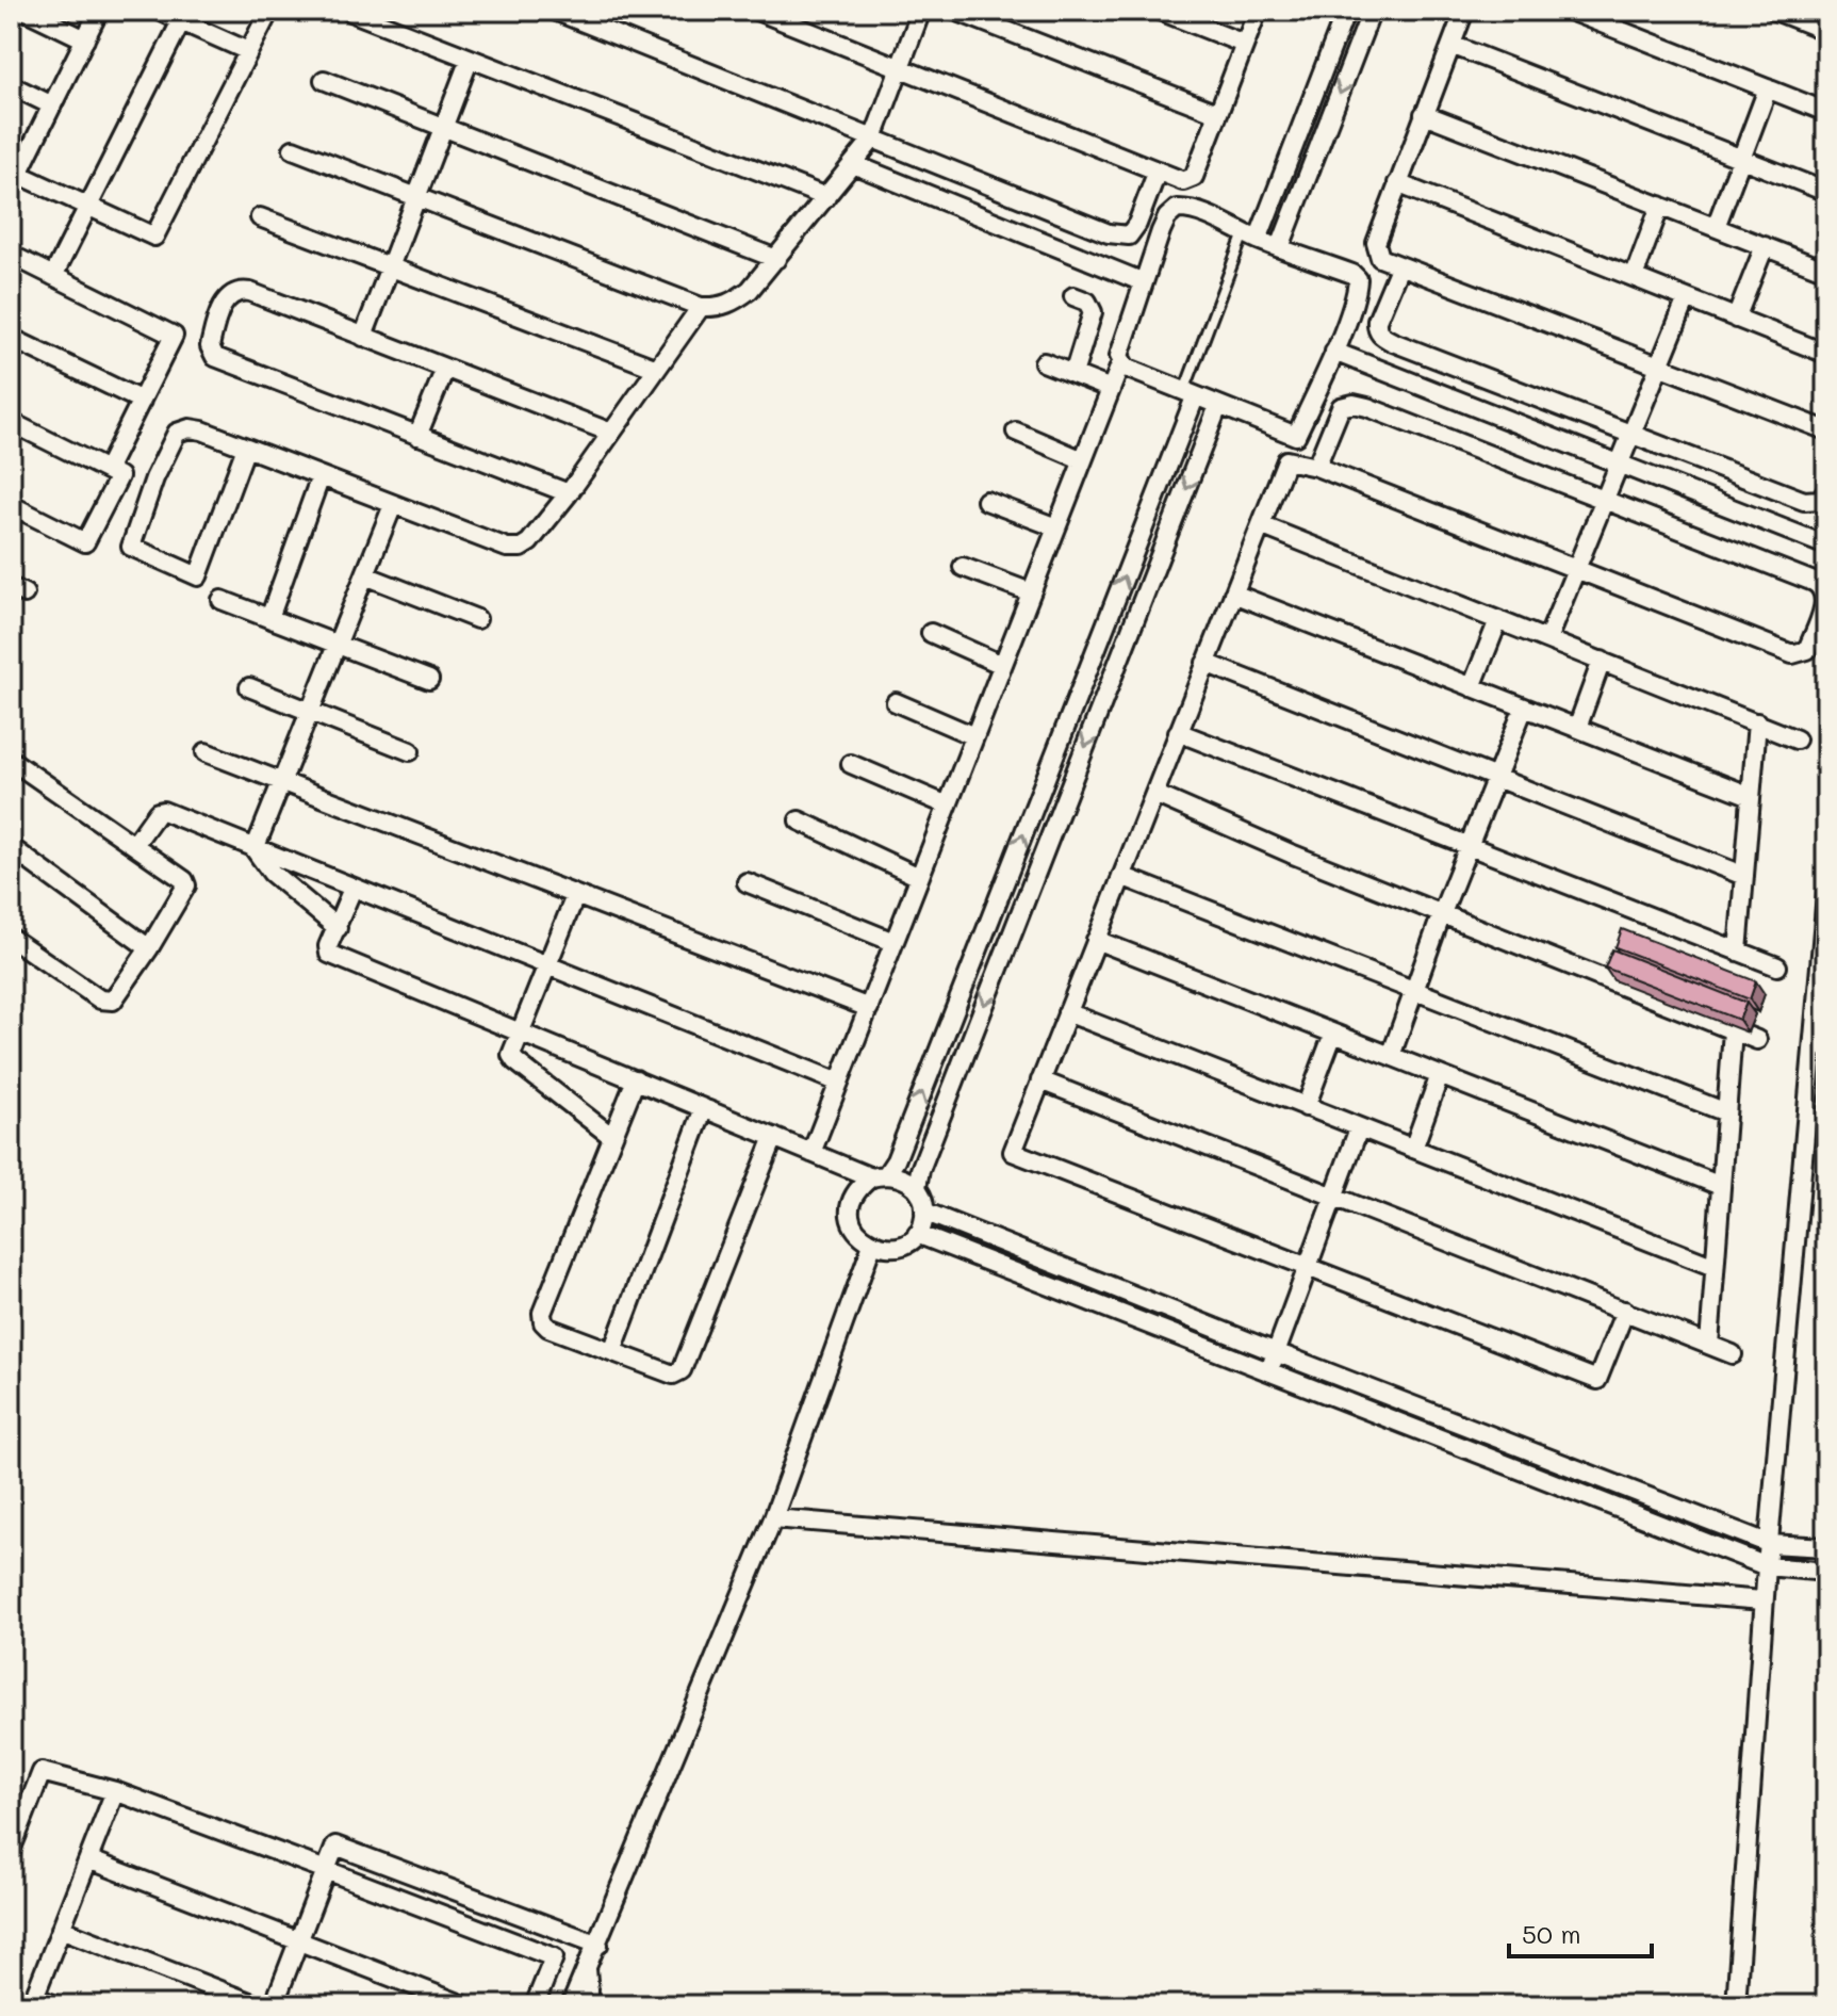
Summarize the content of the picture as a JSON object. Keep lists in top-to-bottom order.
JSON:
{
  "scale_bar": "50 m"
}
